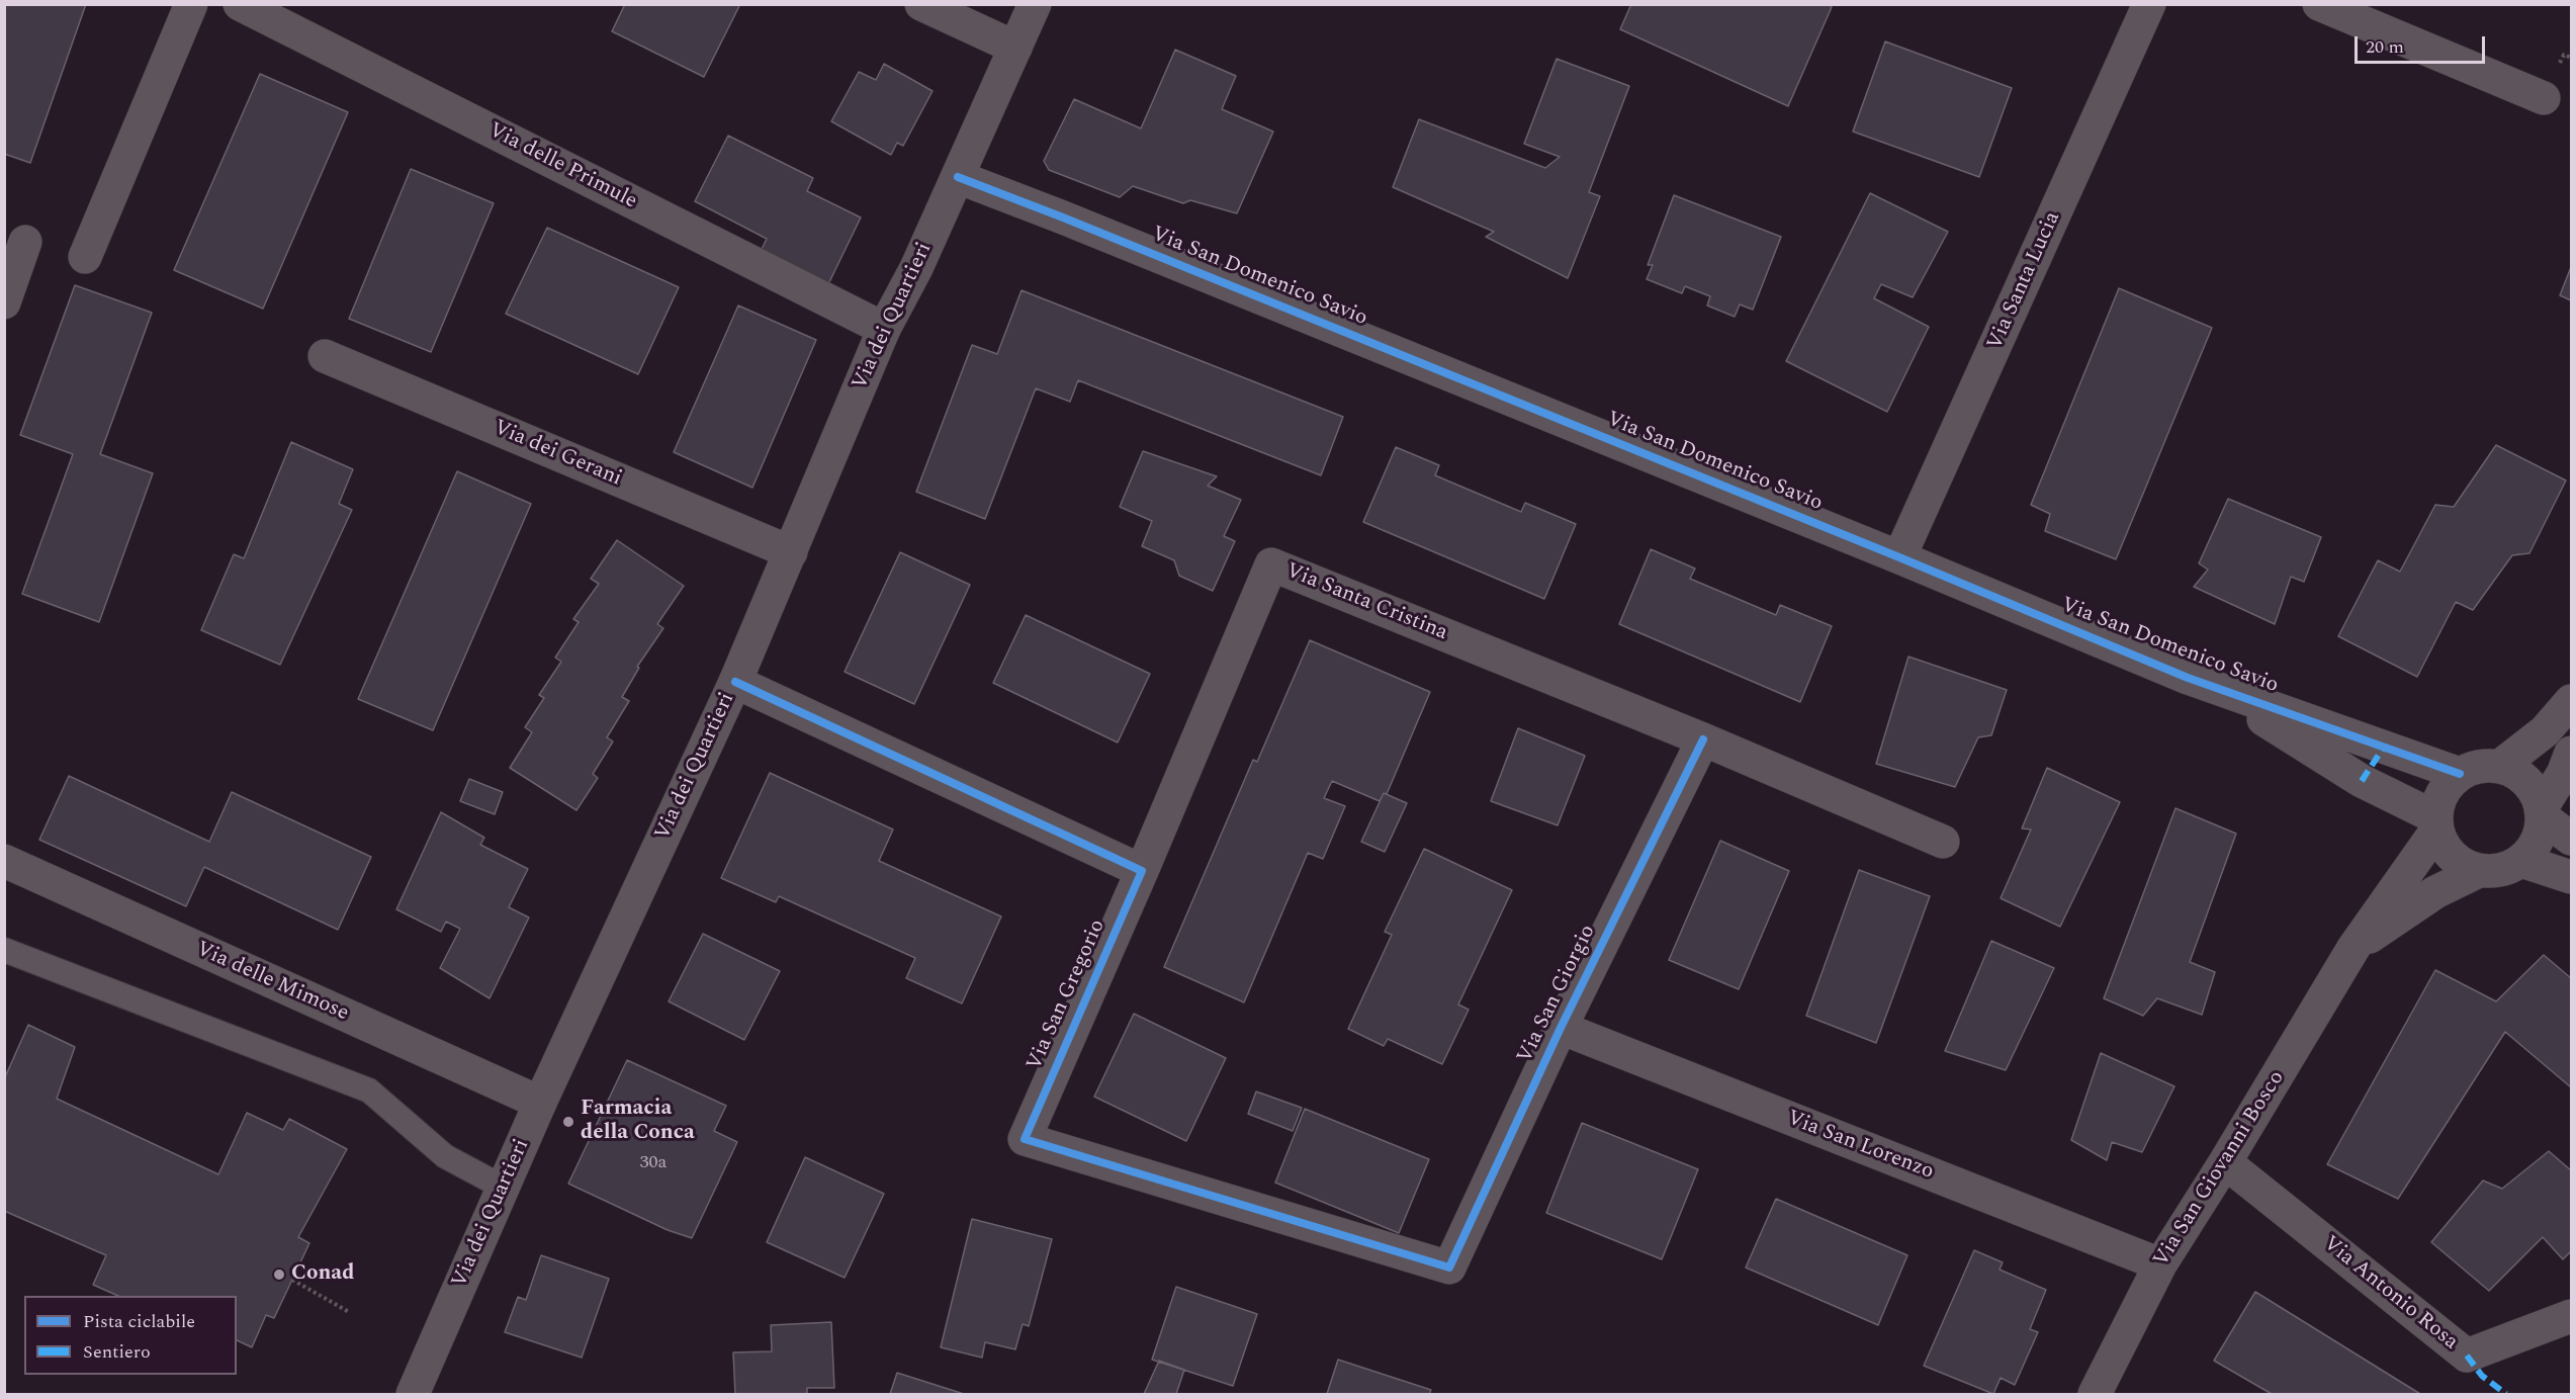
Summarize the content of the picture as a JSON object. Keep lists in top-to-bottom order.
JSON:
{
  "streets": {
    "street": [
      "Via delle Primule",
      "Via San Domenico Savio",
      "Via Santa Lucia",
      "Via dei Quartieri",
      "Via dei Gerani",
      "Via Santa Cristina",
      "Via delle Mimose",
      "Via San Giorgio",
      "Via San Gregorio",
      "Via San Lorenzo",
      "Via San Giovanni Bosco",
      "Via Antonio Rosa"
    ]
  },
  "crossings": [
    ["Via delle Primule", "Via dei Quartieri"],
    ["Via San Domenico Savio", "Via Santa Lucia"],
    ["Via San Domenico Savio", "Via dei Quartieri"],
    ["Via San Domenico Savio", "Via San Giovanni Bosco"],
    ["Via dei Quartieri", "Via dei Gerani"],
    ["Via dei Quartieri", "Via delle Mimose"],
    ["Via Santa Cristina", "Via San Giorgio"],
    ["Via Santa Cristina", "Via San Gregorio"],
    ["Via San Giorgio", "Via San Gregorio"],
    ["Via San Giorgio", "Via San Lorenzo"],
    ["Via San Lorenzo", "Via San Giovanni Bosco"],
    ["Via San Giovanni Bosco", "Via Antonio Rosa"]
  ],
  "places": ["Farmacia della Conca", "Conad"],
  "house_numbers": ["30a"],
  "legend": ["Pista ciclabile", "Sentiero"],
  "scale_bar": "20 m"
}
